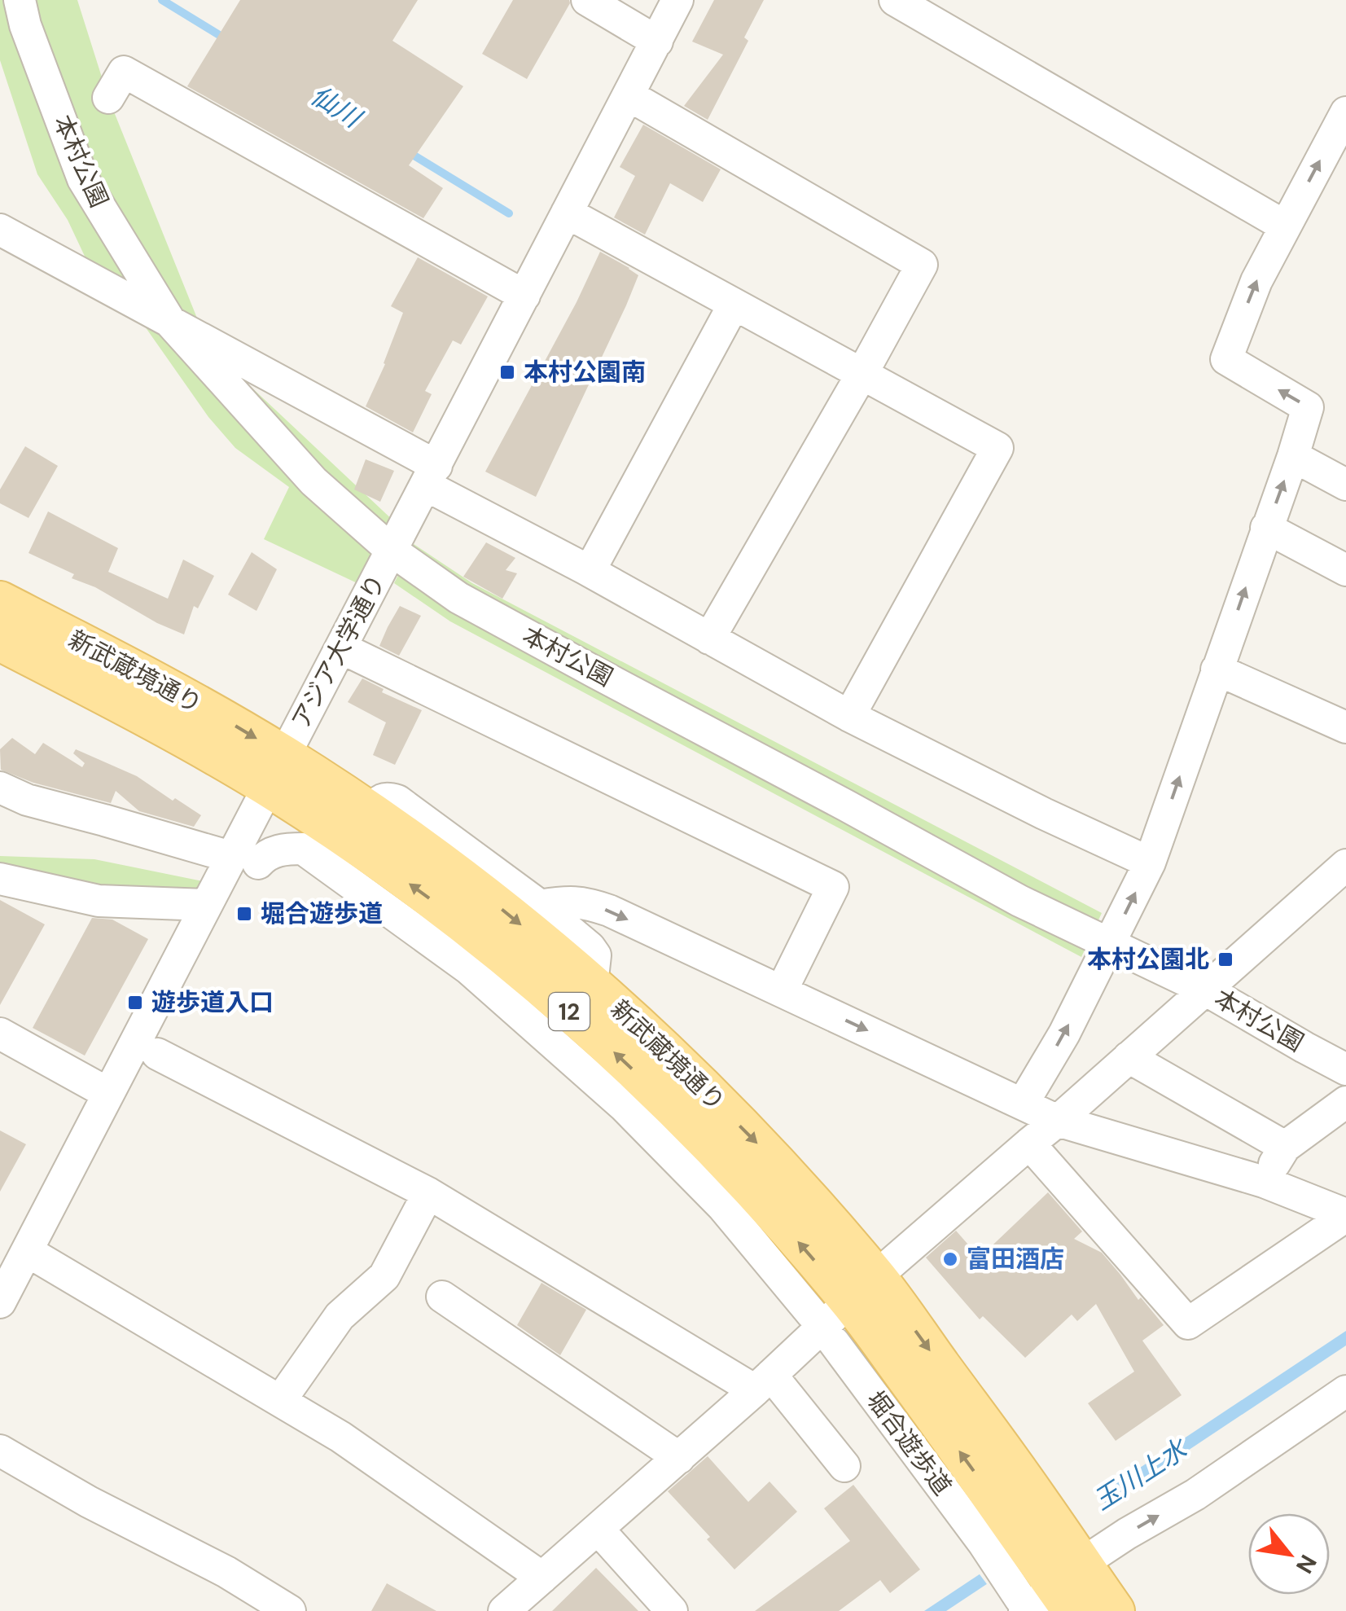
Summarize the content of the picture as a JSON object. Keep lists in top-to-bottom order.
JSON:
{
  "streets": {
    "main road": ["新武蔵境通り", "12"],
    "street": ["本村公園", "アジア大学通り", "堀合遊歩道"]
  },
  "crossings": [
    ["本村公園", "アジア大学通り"],
    ["アジア大学通り", "新武蔵境通り"],
    ["新武蔵境通り", "堀合遊歩道"]
  ],
  "water": ["仙川", "玉川上水"],
  "places": {
    "transit": [
      "本村公園南",
      "堀合遊歩道",
      "本村公園北",
      "遊歩道入口"
    ],
    "other": ["富田酒店"]
  },
  "north": "bottom right"
}
